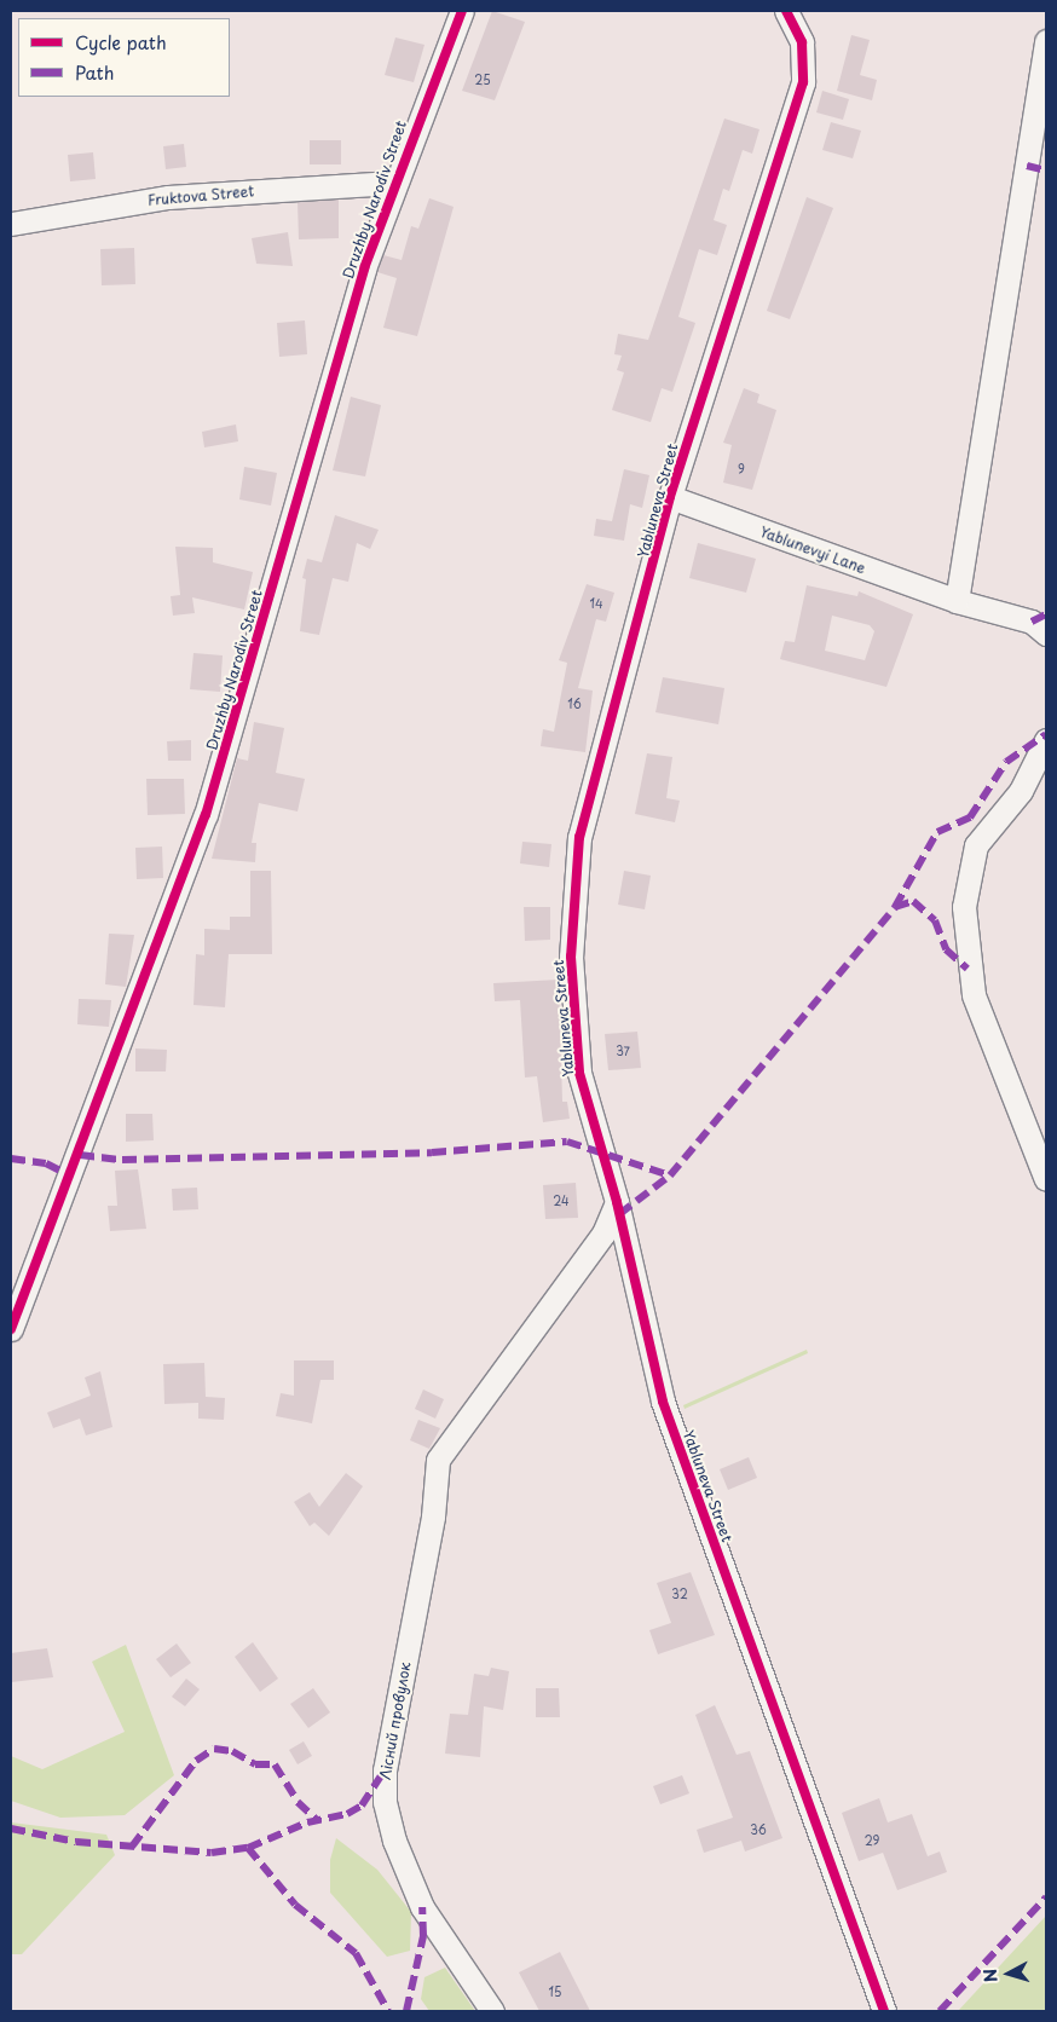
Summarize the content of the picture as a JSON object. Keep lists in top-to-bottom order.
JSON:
{
  "streets": {
    "street": [
      "Fruktova Street",
      "Druzhby Narodiv Street",
      "Yabluneva Street",
      "Yablunevyi Lane",
      "Лісний провулок"
    ]
  },
  "crossings": [
    ["Fruktova Street", "Druzhby Narodiv Street"],
    ["Yabluneva Street", "Yablunevyi Lane"],
    ["Yabluneva Street", "Лісний провулок"]
  ],
  "house_numbers": [
    "25",
    "9",
    "14",
    "16",
    "37",
    "24",
    "32",
    "36",
    "29",
    "15"
  ],
  "legend": ["Cycle path", "Path"],
  "north": "left"
}
